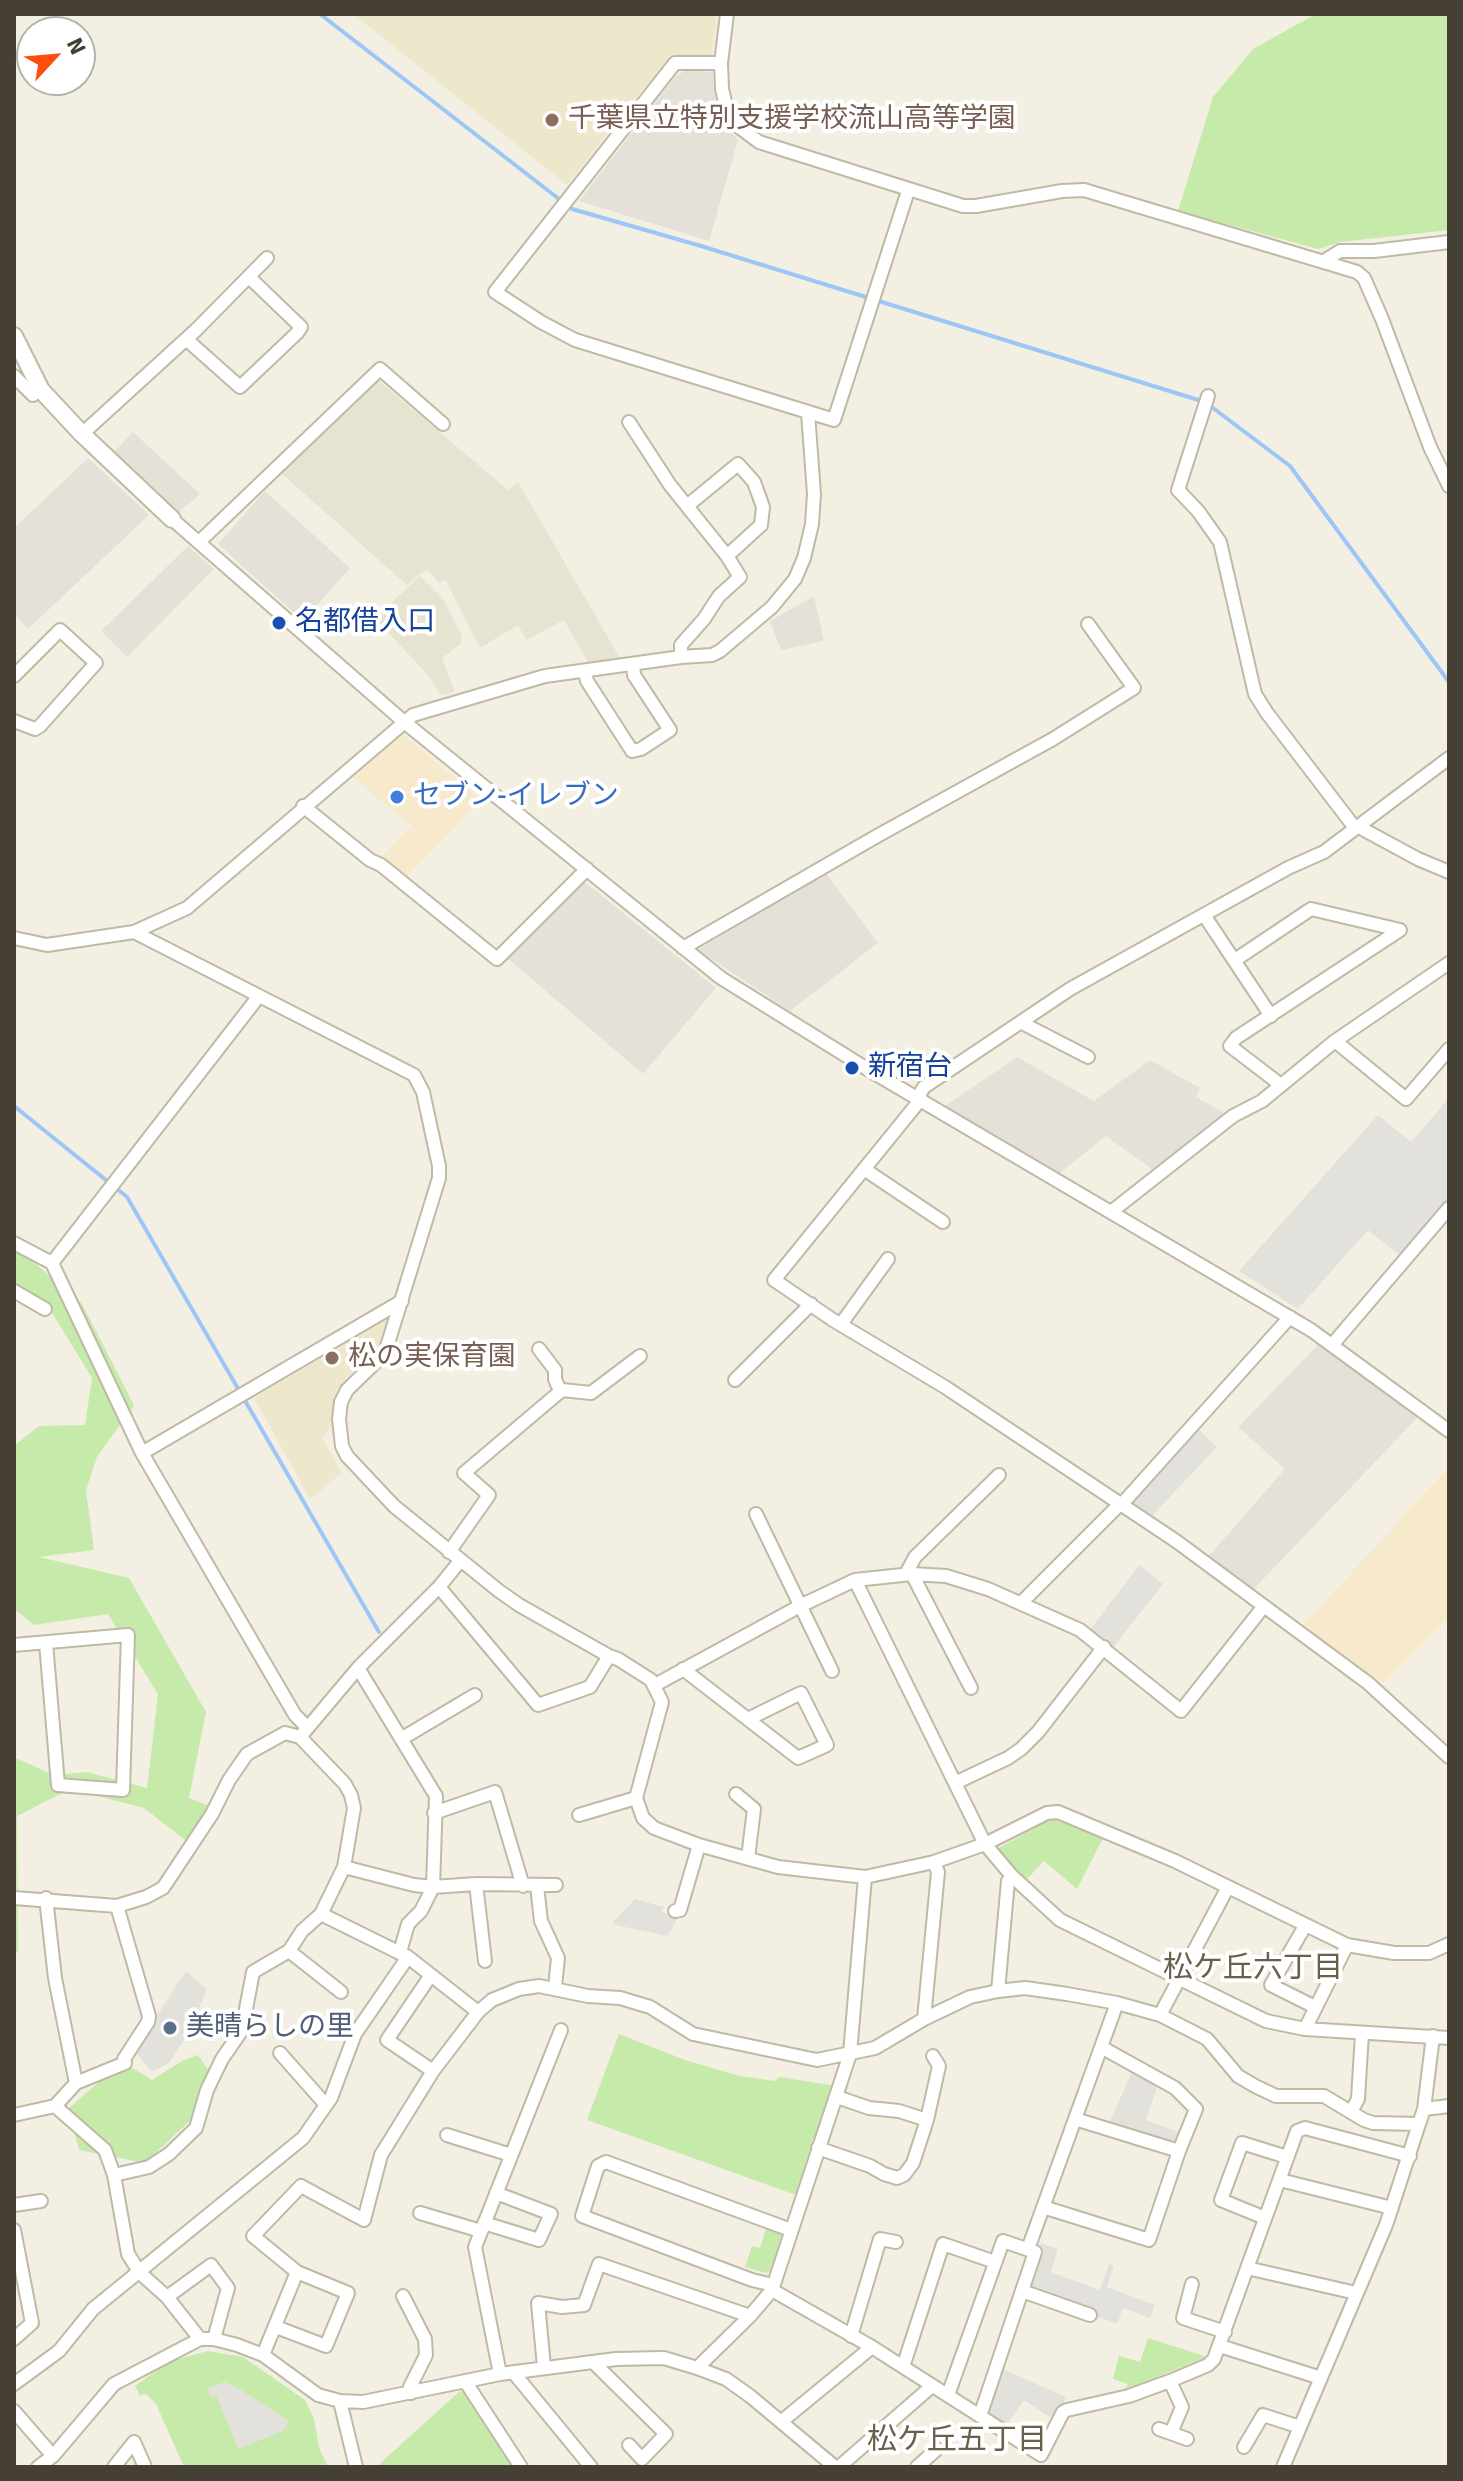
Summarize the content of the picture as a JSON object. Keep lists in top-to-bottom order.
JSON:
{
  "districts": ["松ケ丘六丁目", "松ケ丘五丁目"],
  "places": [
    "千葉県立特別支援学校流山高等学園",
    "名都借入口",
    "セブン-イレブン",
    "新宿台",
    "松の実保育園",
    "美晴らしの里"
  ],
  "north": "top right"
}
